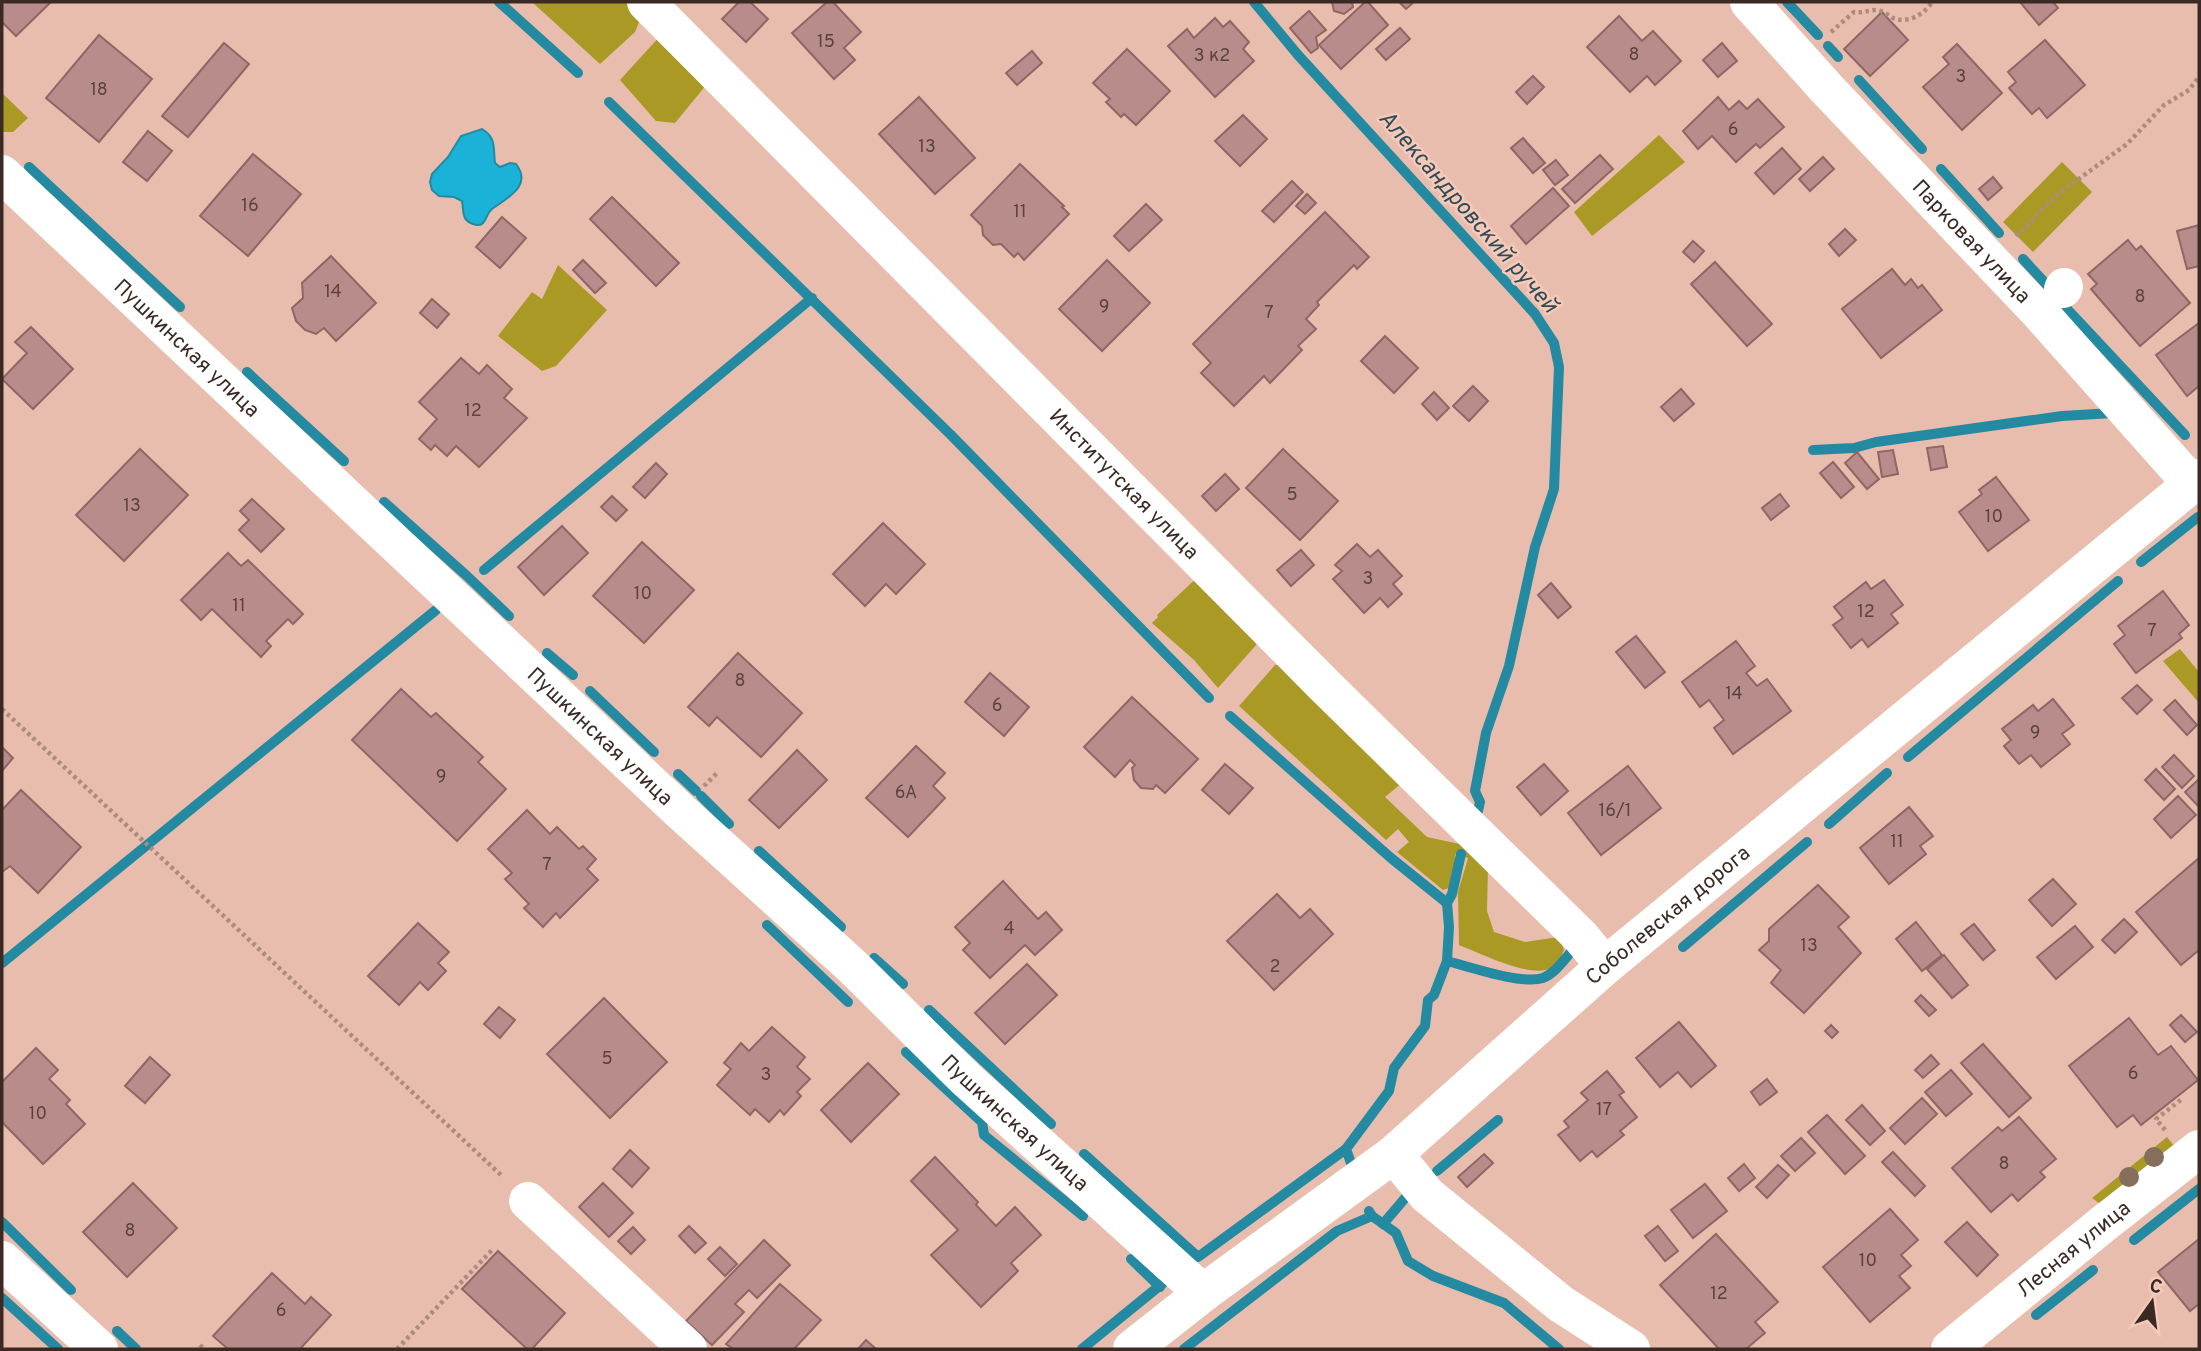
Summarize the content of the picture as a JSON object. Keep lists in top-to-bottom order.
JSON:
{
  "streets": {
    "street": [
      "Парковая улица",
      "Пушкинская улица",
      "Институтская улица",
      "Соболевская дорога",
      "Лесная улица"
    ]
  },
  "crossings": [
    ["Парковая улица", "Соболевская дорога"],
    ["Пушкинская улица", "Соболевская дорога"],
    ["Институтская улица", "Соболевская дорога"]
  ],
  "water": ["Александровский ручей"],
  "house_numbers": [
    "15",
    "8",
    "3 к2",
    "3",
    "18",
    "6",
    "13",
    "16",
    "11",
    "14",
    "8",
    "9",
    "7",
    "12",
    "5",
    "13",
    "10",
    "3",
    "10",
    "11",
    "12",
    "7",
    "8",
    "14",
    "6",
    "9",
    "9",
    "6А",
    "16/1",
    "11",
    "7",
    "4",
    "13",
    "2",
    "5",
    "6",
    "3",
    "17",
    "10",
    "8",
    "8",
    "10",
    "12",
    "6"
  ],
  "north": "top"
}
